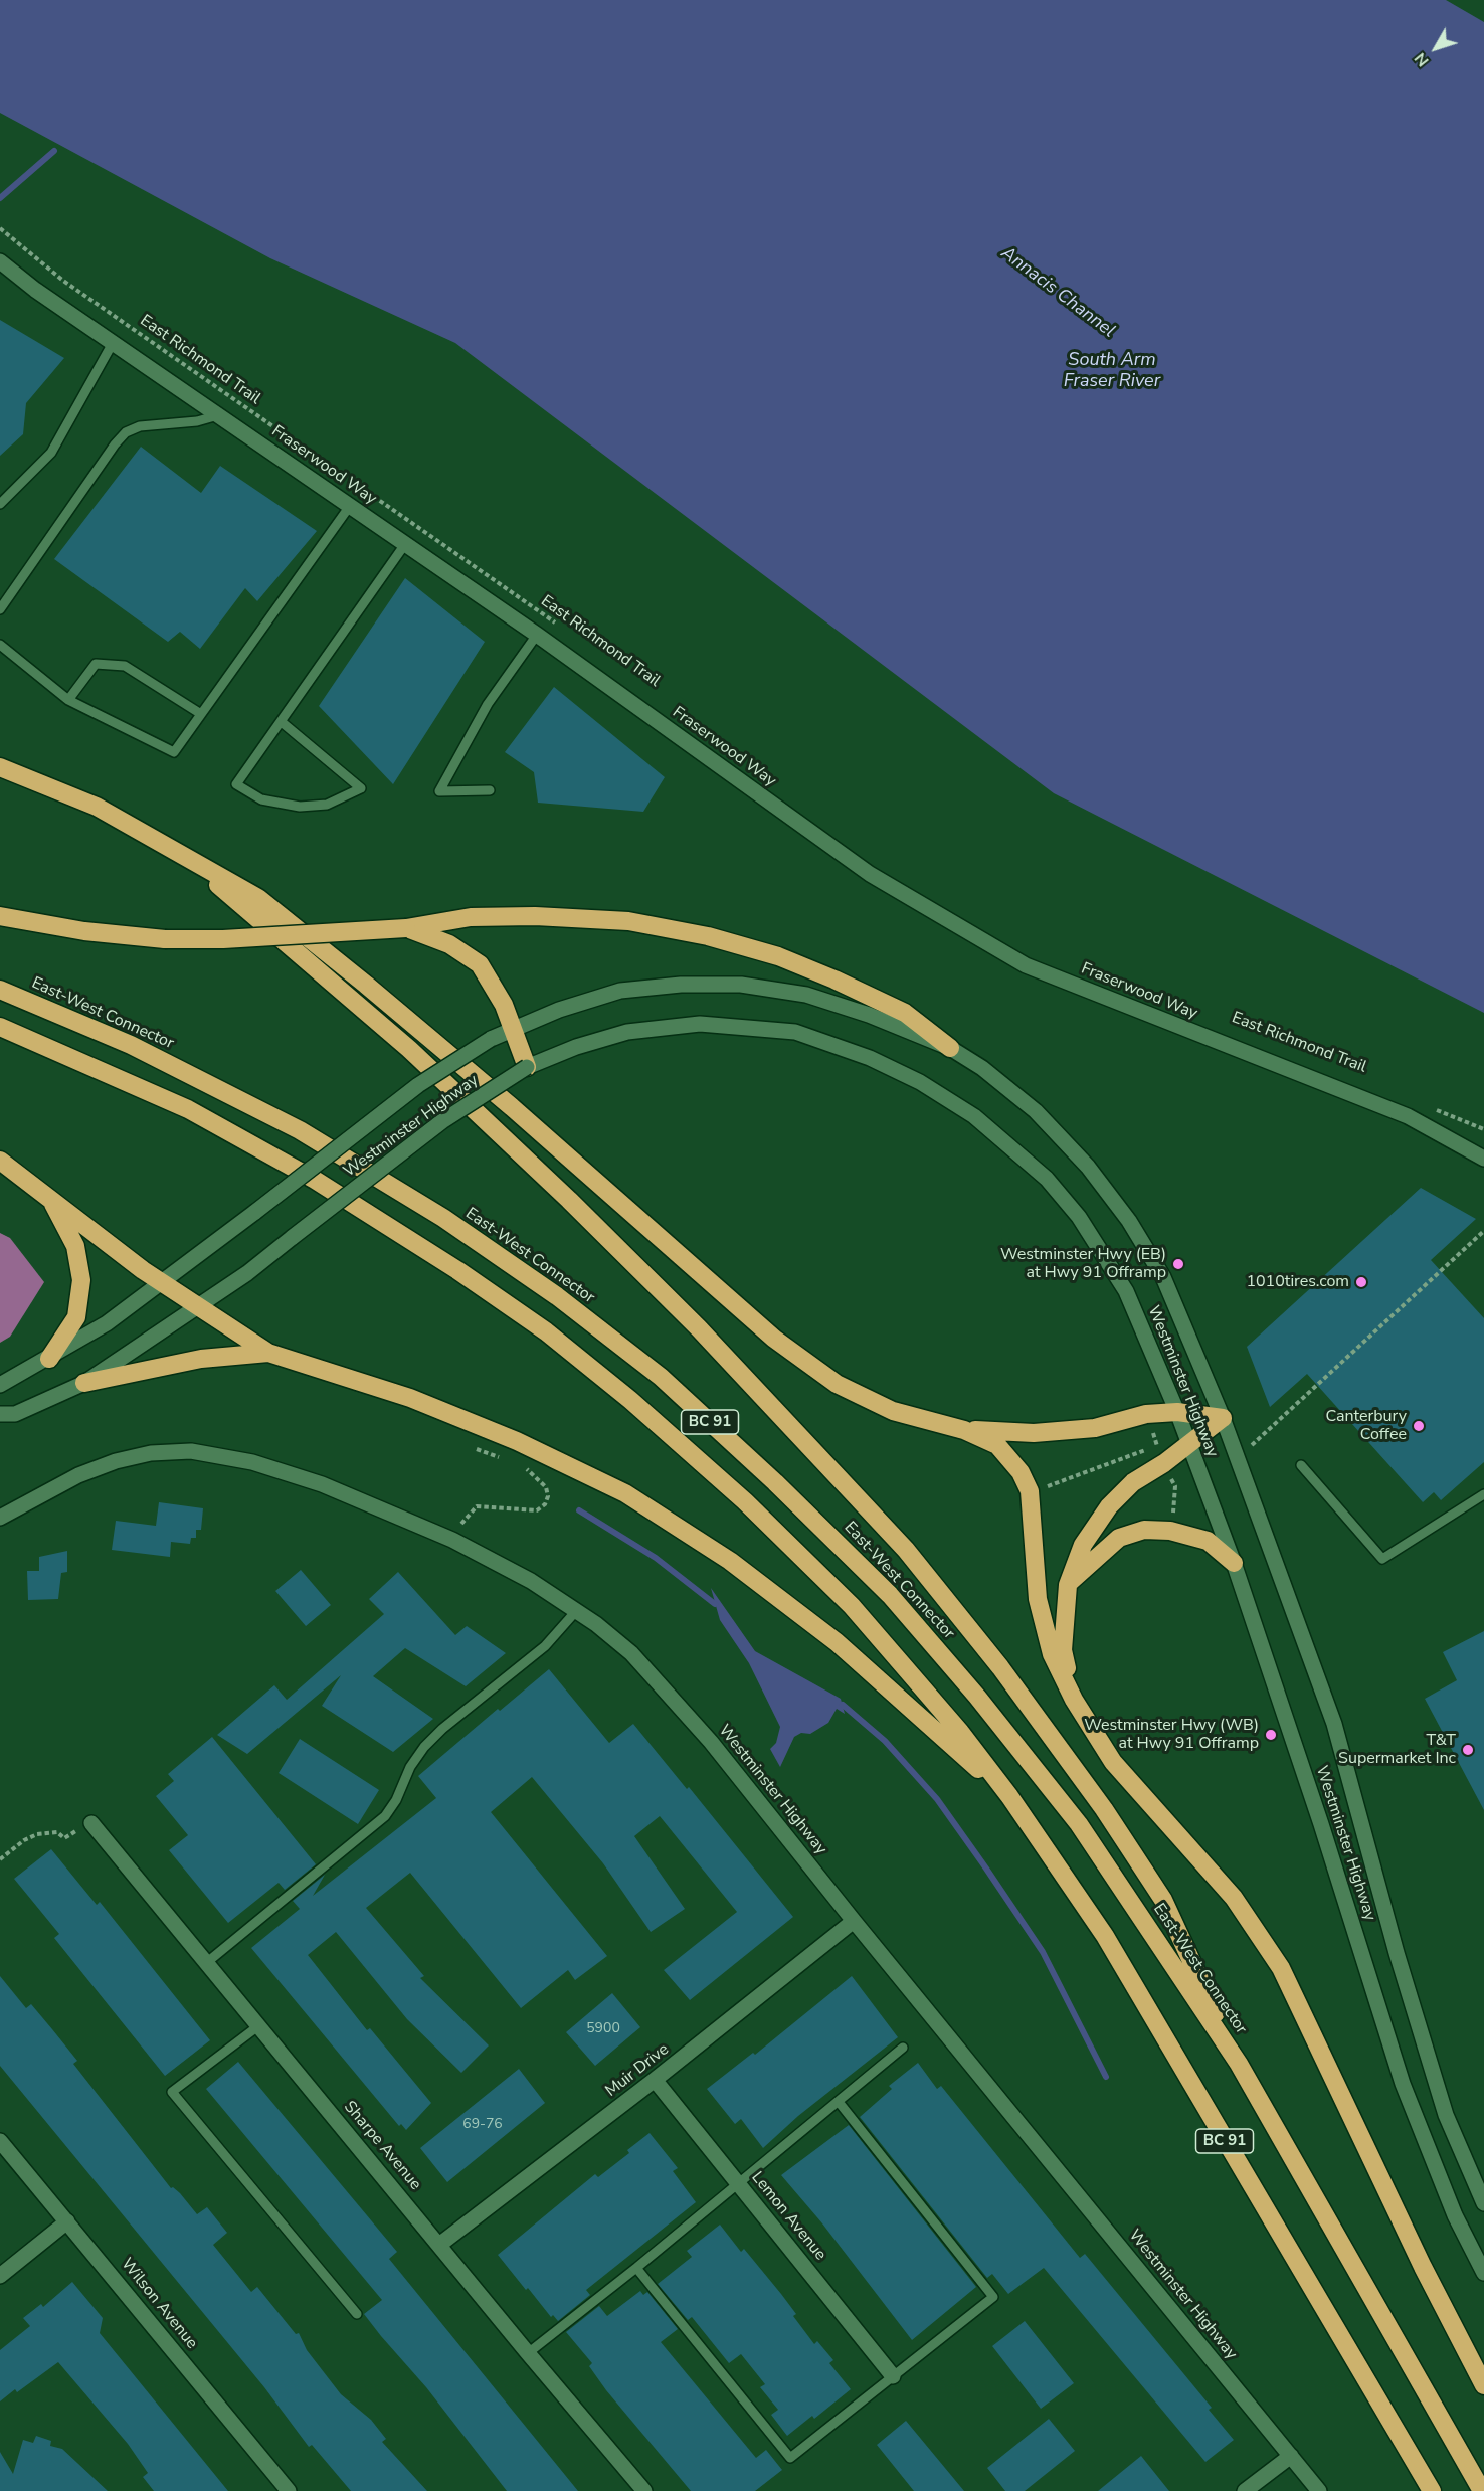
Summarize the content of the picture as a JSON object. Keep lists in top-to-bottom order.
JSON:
{
  "streets": {
    "highway": ["East-West Connector", "BC 91"],
    "street": [
      "Fraserwood Way",
      "Westminster Highway",
      "Muir Drive",
      "Sharpe Avenue",
      "Lemon Avenue",
      "Wilson Avenue"
    ],
    "path": ["East Richmond Trail"]
  },
  "crossings": [
    ["Westminster Highway", "Muir Drive"],
    ["Muir Drive", "Sharpe Avenue"],
    ["Muir Drive", "Lemon Avenue"]
  ],
  "water": ["Annacis Channel", "South Arm Fraser River"],
  "places": [
    "Westminster Hwy (EB) at Hwy 91 Offramp",
    "1010tires.com",
    "Canterbury Coffee",
    "Westminster Hwy (WB) at Hwy 91 Offramp",
    "T&T Supermarket Inc"
  ],
  "house_numbers": ["5900", "69-76"],
  "north": "bottom left"
}
